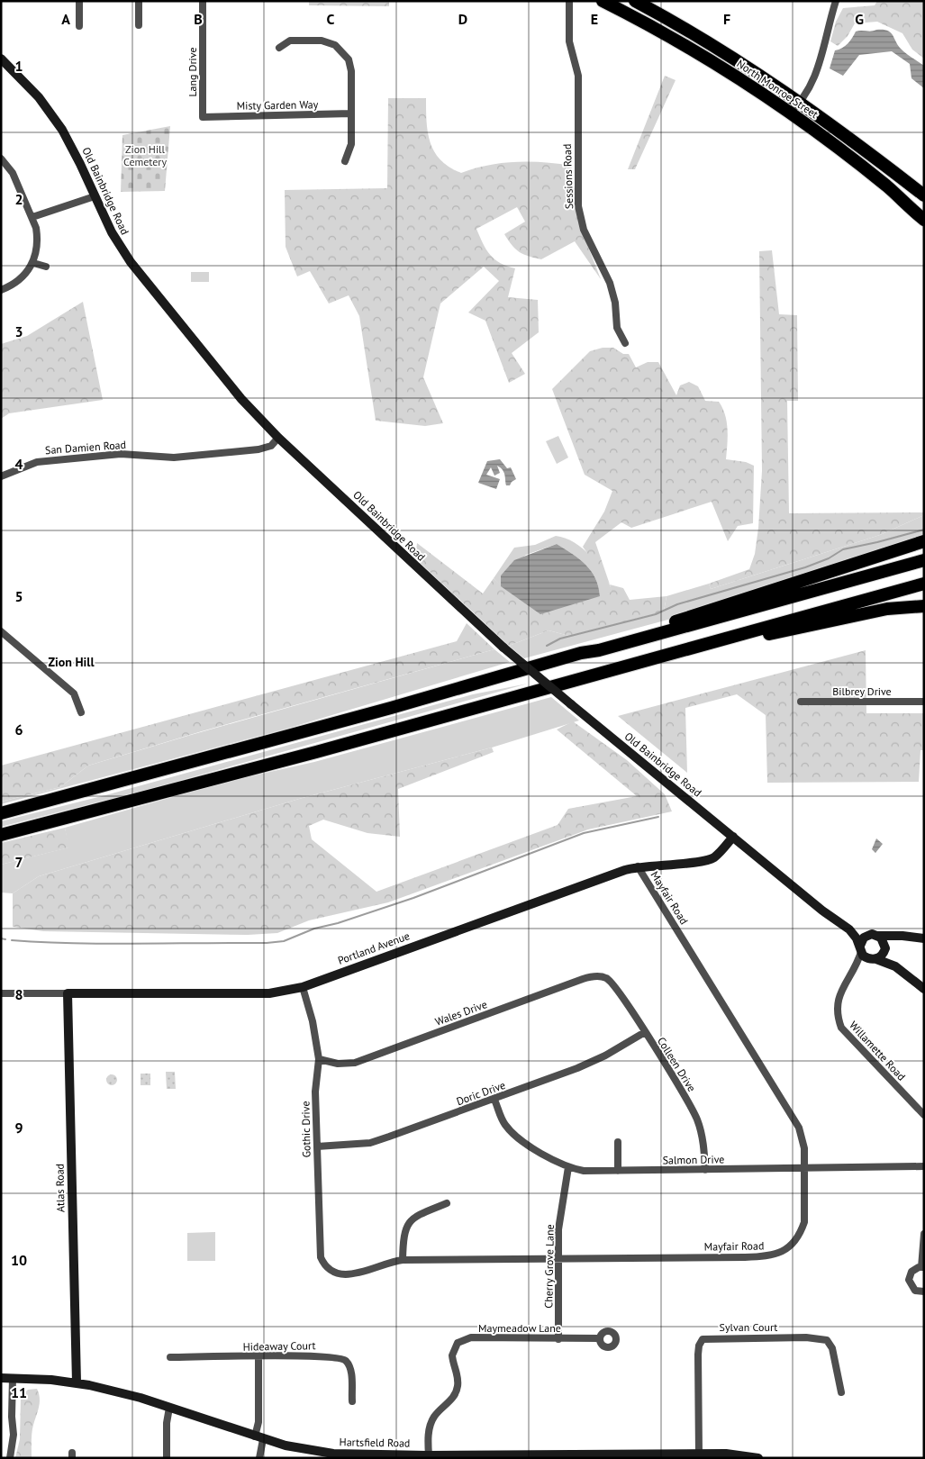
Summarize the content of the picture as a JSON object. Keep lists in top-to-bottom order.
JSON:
{
  "streets": {
    "highway": ["North Monroe Street"],
    "street": [
      "Lang Drive",
      "Misty Garden Way",
      "Sessions Road",
      "Old Bainbridge Road",
      "San Damien Road",
      "Bilbrey Drive",
      "Mayfair Road",
      "Portland Avenue",
      "Wales Drive",
      "Willamette Road",
      "Colleen Drive",
      "Doric Drive",
      "Gothic Drive",
      "Salmon Drive",
      "Atlas Road",
      "Cherry Grove Lane",
      "Sylvan Court",
      "Maymeadow Lane",
      "Hideaway Court",
      "Hartsfield Road"
    ]
  },
  "crossings": [
    ["Lang Drive", "Misty Garden Way"],
    ["Old Bainbridge Road", "San Damien Road"],
    ["Old Bainbridge Road", "Portland Avenue"],
    ["Old Bainbridge Road", "Willamette Road"],
    ["Mayfair Road", "Portland Avenue"],
    ["Mayfair Road", "Gothic Drive"],
    ["Mayfair Road", "Salmon Drive"],
    ["Mayfair Road", "Cherry Grove Lane"],
    ["Portland Avenue", "Gothic Drive"],
    ["Portland Avenue", "Atlas Road"],
    ["Wales Drive", "Colleen Drive"],
    ["Wales Drive", "Gothic Drive"],
    ["Colleen Drive", "Doric Drive"],
    ["Colleen Drive", "Salmon Drive"],
    ["Doric Drive", "Gothic Drive"],
    ["Doric Drive", "Salmon Drive"],
    ["Salmon Drive", "Cherry Grove Lane"],
    ["Atlas Road", "Hartsfield Road"],
    ["Cherry Grove Lane", "Maymeadow Lane"],
    ["Sylvan Court", "Hartsfield Road"],
    ["Maymeadow Lane", "Hartsfield Road"]
  ],
  "districts": ["Zion Hill"],
  "parks": ["Zion Hill Cemetery"],
  "grid": {
    "columns": [
      "A",
      "B",
      "C",
      "D",
      "E",
      "F",
      "G"
    ],
    "rows": [
      "1",
      "2",
      "3",
      "4",
      "5",
      "6",
      "7",
      "8",
      "9",
      "10",
      "11"
    ]
  }
}
